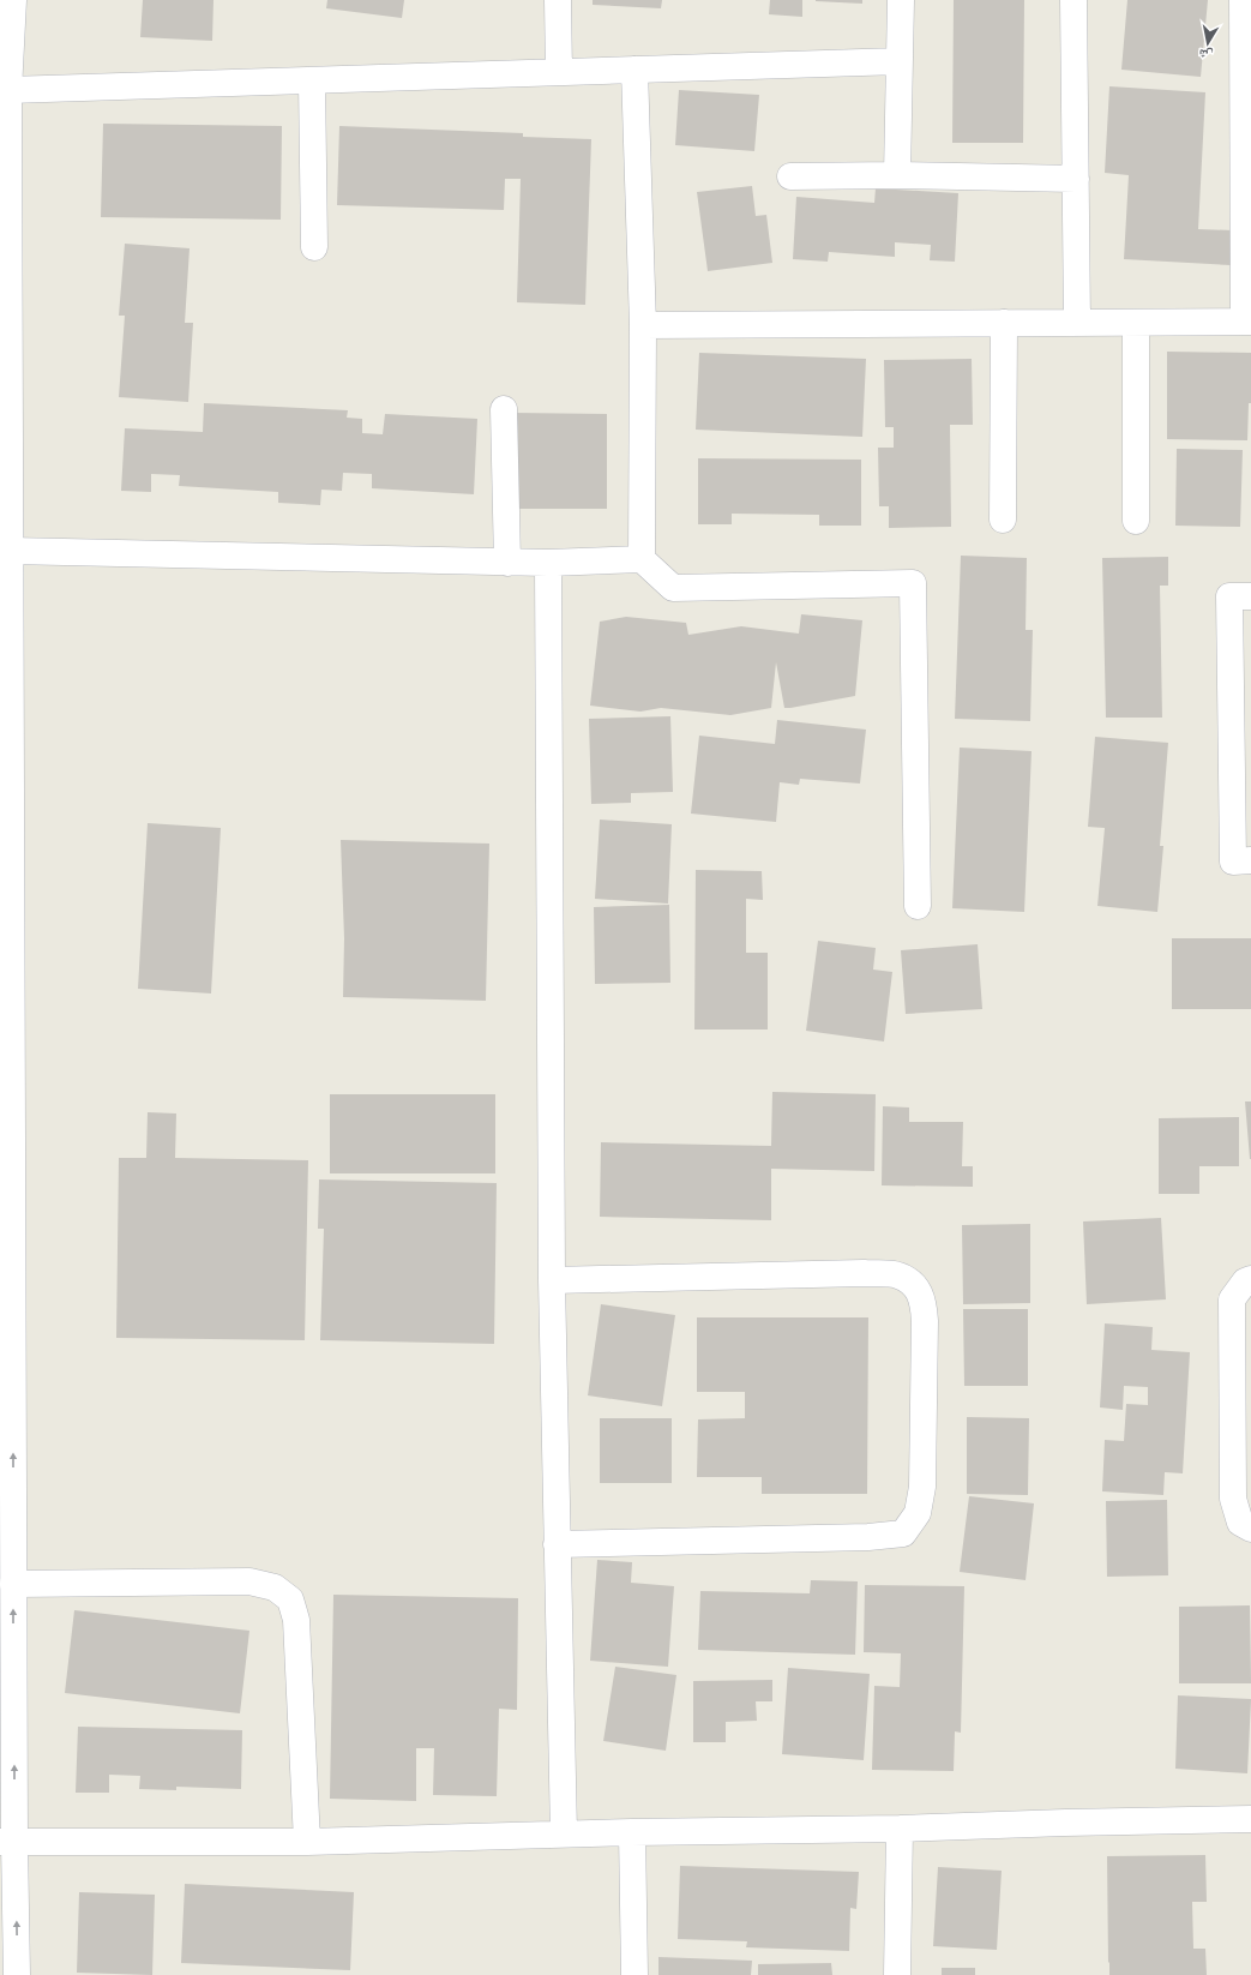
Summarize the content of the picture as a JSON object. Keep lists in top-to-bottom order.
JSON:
{
  "north": "bottom"
}
